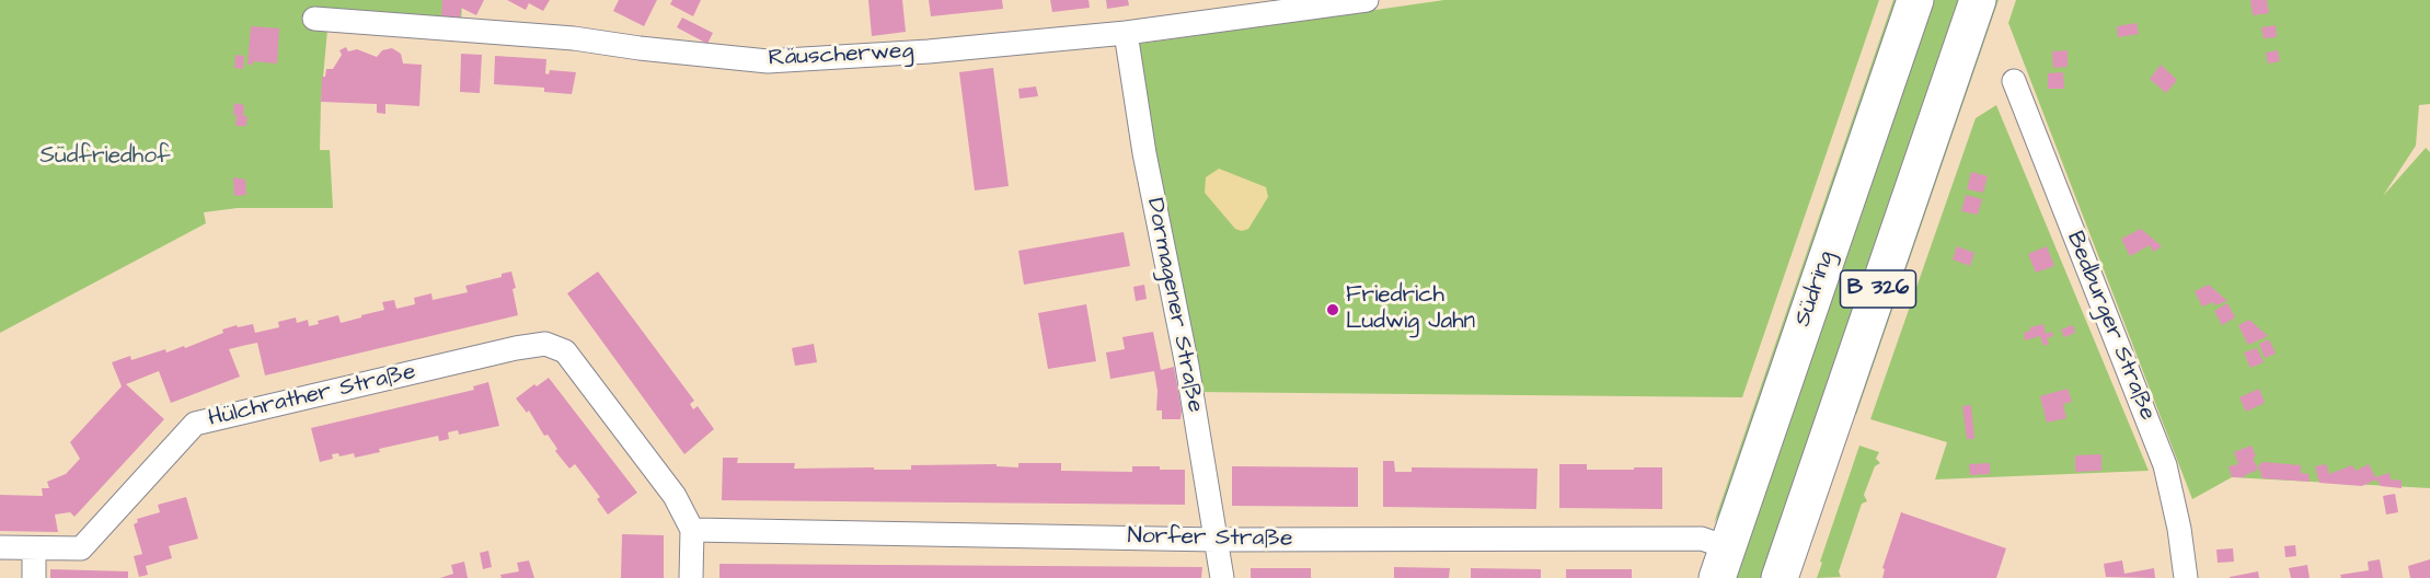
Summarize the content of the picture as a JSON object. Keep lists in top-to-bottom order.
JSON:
{
  "streets": {
    "main road": ["Südring", "B 326"],
    "street": [
      "Räuscherweg",
      "Dormagener Straße",
      "Bedburger Straße",
      "Hülchrather Straße",
      "Norfer Straße"
    ]
  },
  "crossings": [
    ["Räuscherweg", "Dormagener Straße"],
    ["Südring", "Norfer Straße"],
    ["Dormagener Straße", "Norfer Straße"],
    ["Hülchrather Straße", "Norfer Straße"]
  ],
  "parks": ["Südfriedhof"],
  "places": ["Friedrich Ludwig Jahn"]
}
